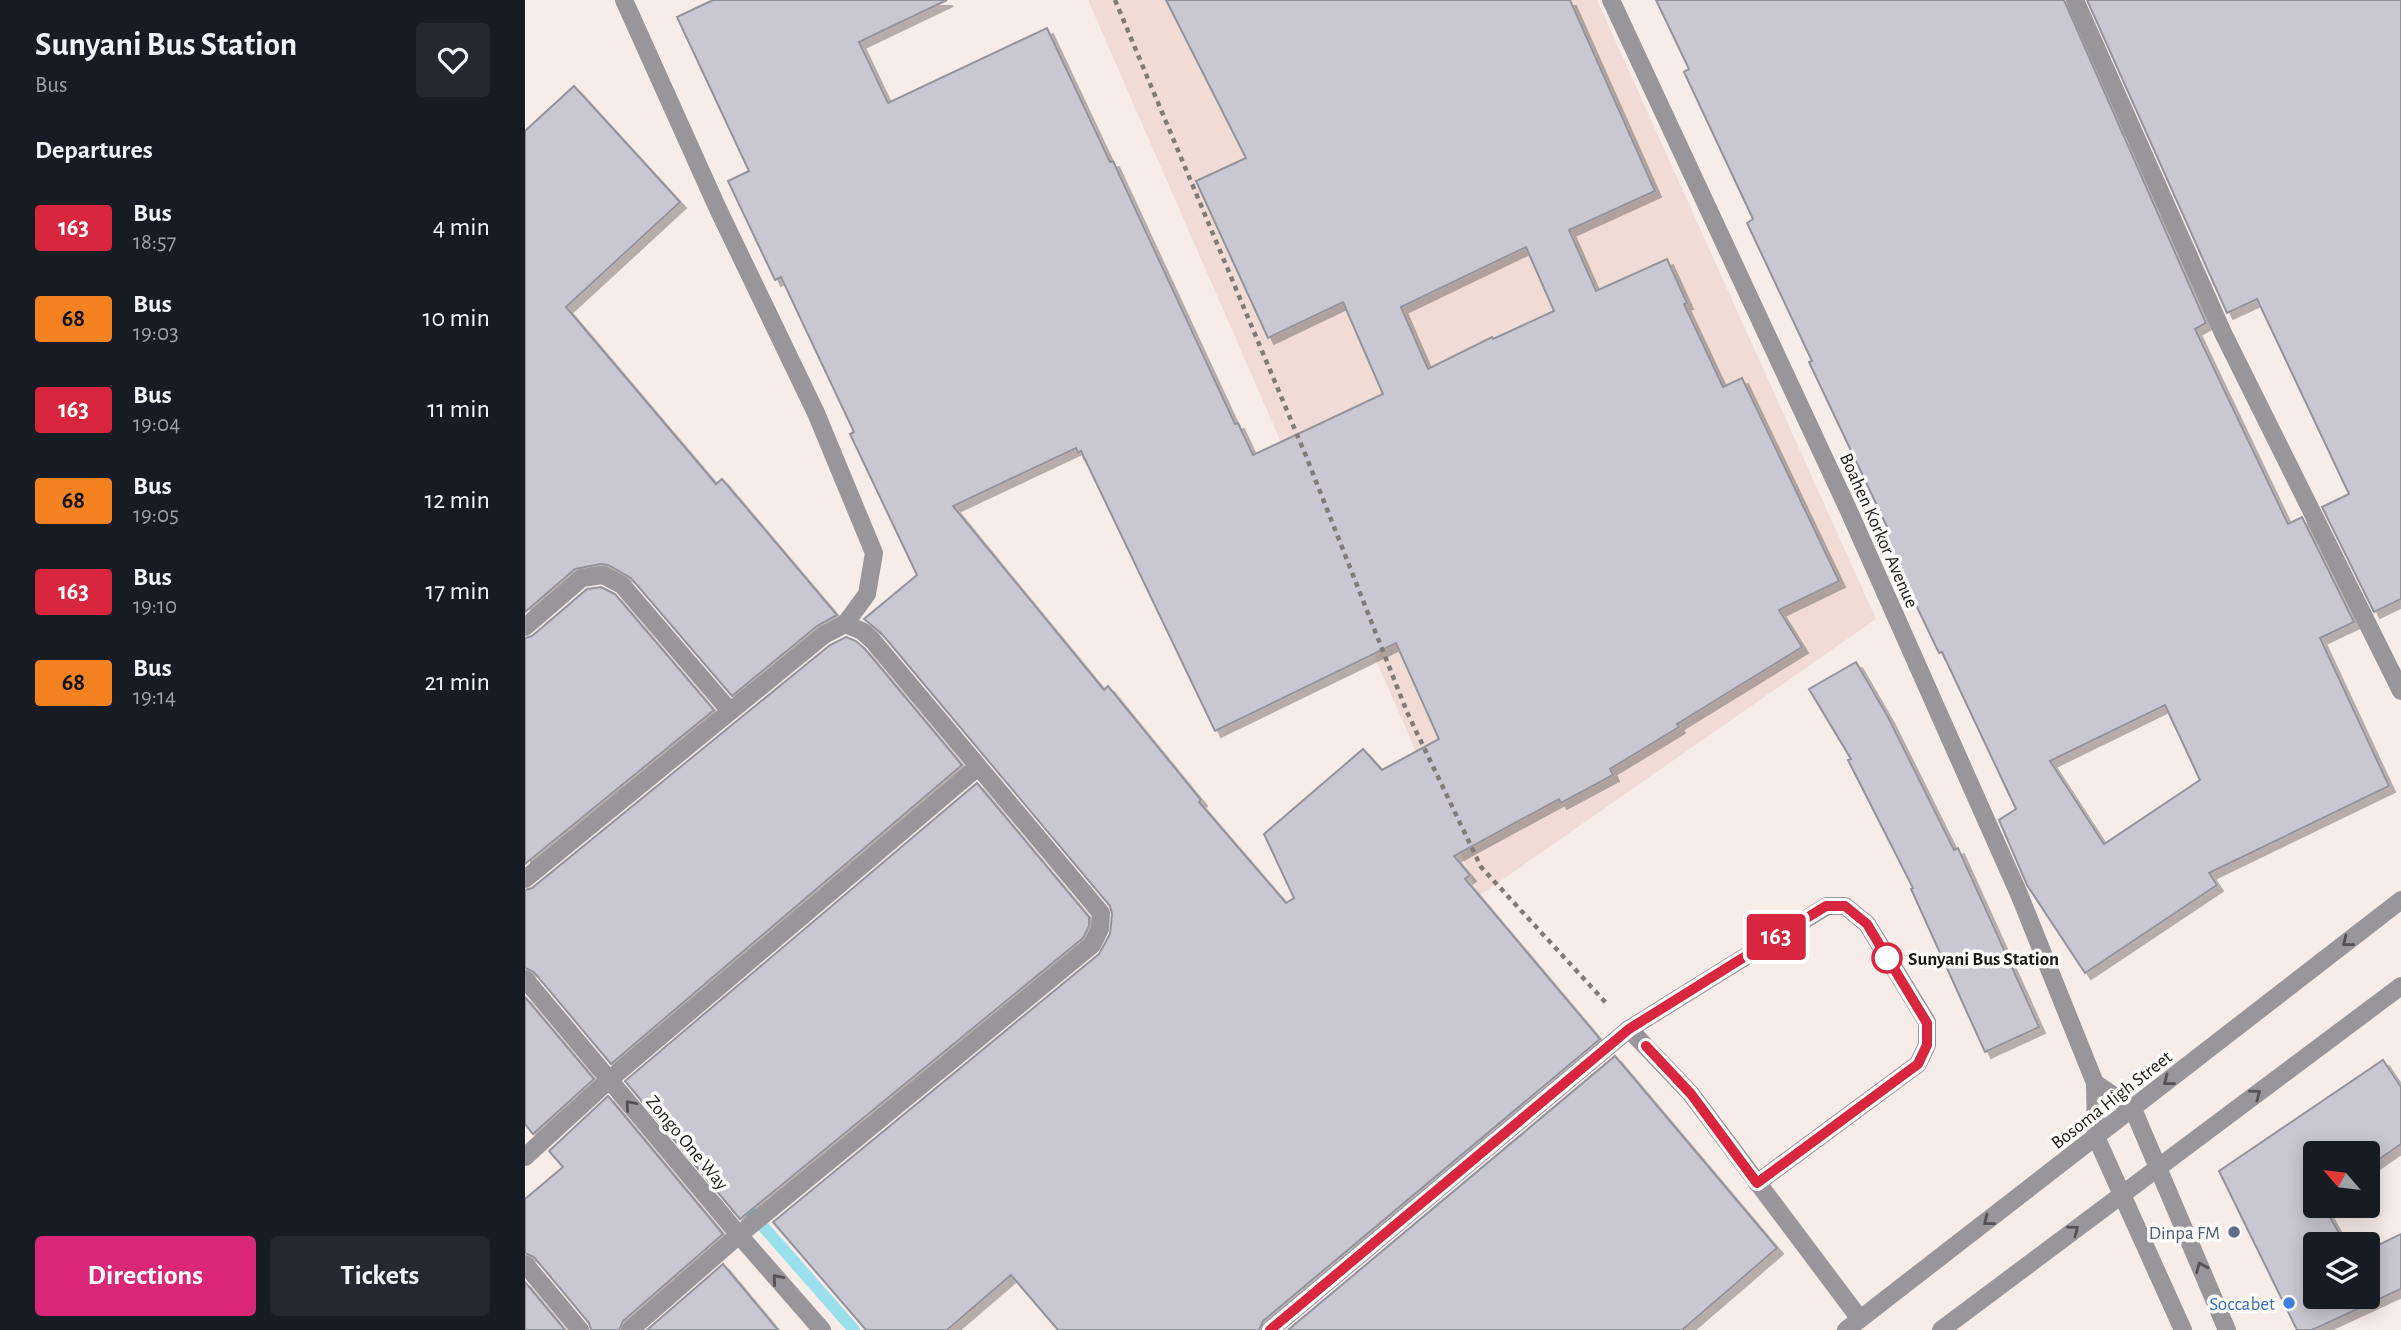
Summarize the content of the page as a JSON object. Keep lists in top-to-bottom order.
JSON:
{
  "streets": {
    "street": ["Boahen Korkor Avenue", "Bosoma High Street", "Zongo One Way"]
  },
  "crossings": [
    ["Boahen Korkor Avenue", "Bosoma High Street"]
  ],
  "one_way": ["Zongo One Way"],
  "places": ["Sunyani Bus Station", "Dinpa FM", "Soccabet"],
  "lines": ["bus line 163"],
  "north": "top left",
  "page": {
    "heading": [
      ["Sunyani Bus Station", "Bus"],
      "Departures"
    ],
    "on_map": "163",
    "list": [
      {
        "mark": "163",
        "name": "Bus",
        "note": "18:57",
        "value": "4 min"
      },
      {
        "mark": "68",
        "name": "Bus",
        "note": "19:03",
        "value": "10 min"
      },
      {
        "mark": "163",
        "name": "Bus",
        "note": "19:04",
        "value": "11 min"
      },
      {
        "mark": "68",
        "name": "Bus",
        "note": "19:05",
        "value": "12 min"
      },
      {
        "mark": "163",
        "name": "Bus",
        "note": "19:10",
        "value": "17 min"
      },
      {
        "mark": "68",
        "name": "Bus",
        "note": "19:14",
        "value": "21 min"
      }
    ],
    "buttons": ["Directions", "Tickets"]
  }
}
